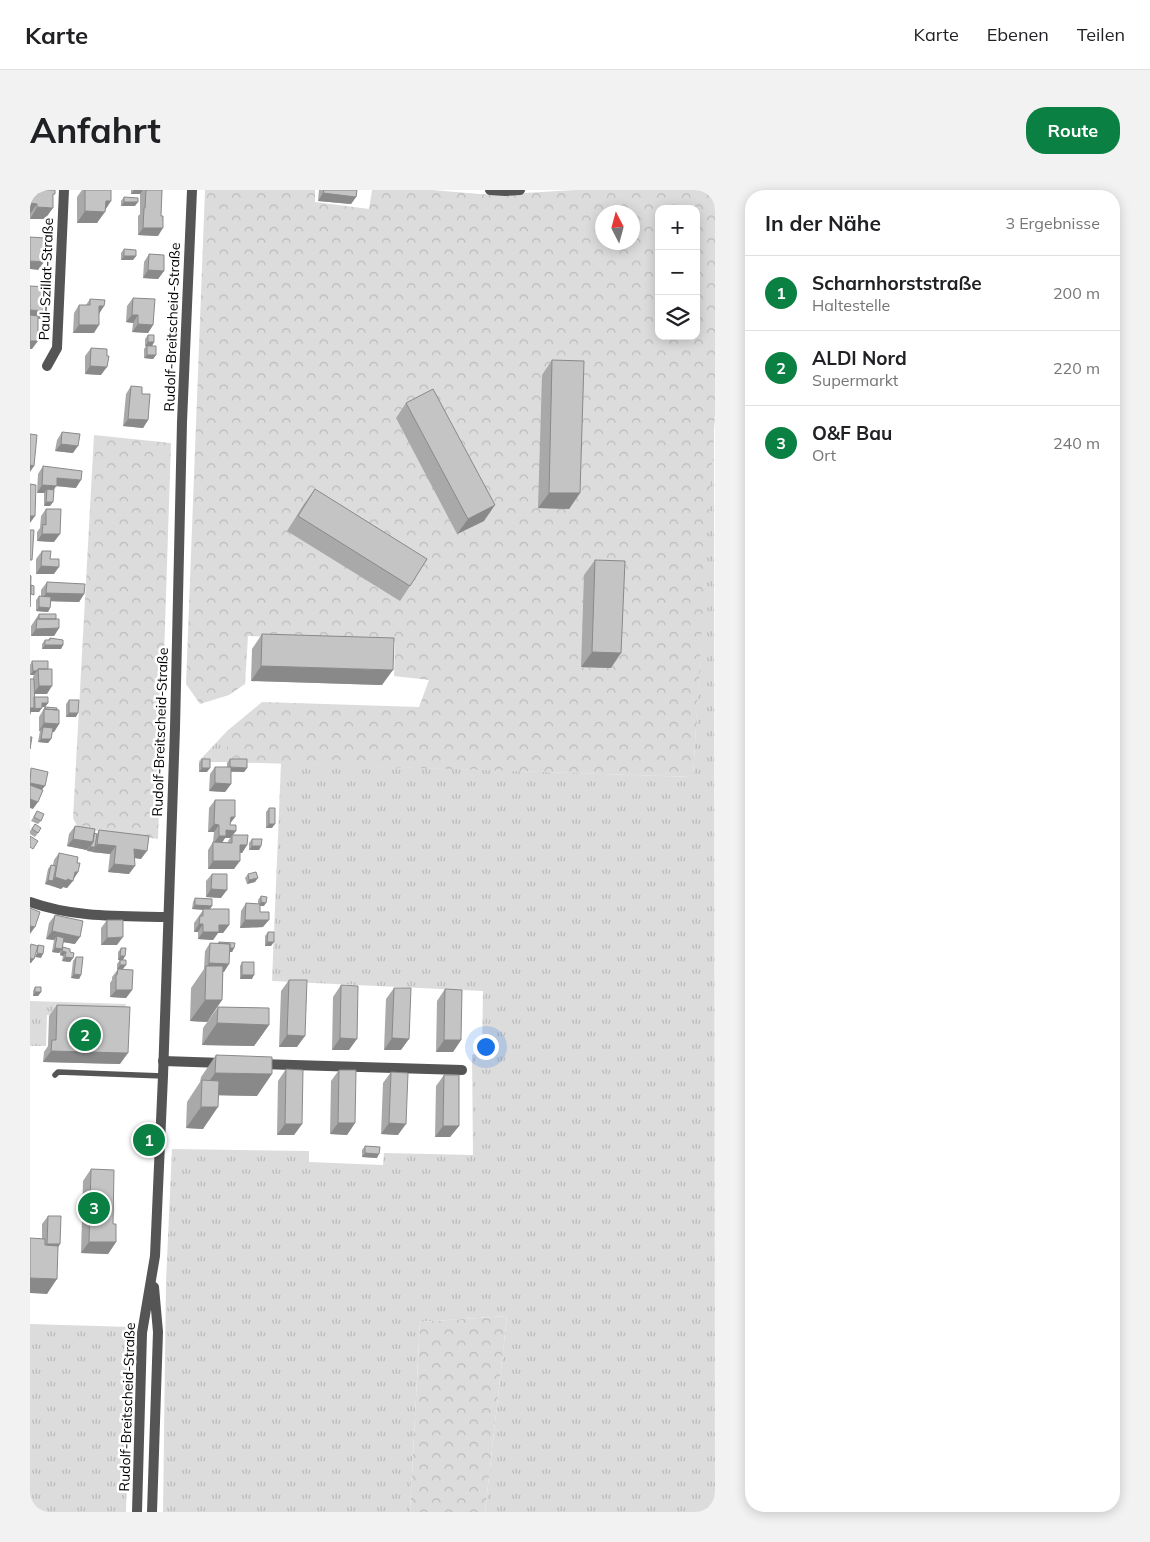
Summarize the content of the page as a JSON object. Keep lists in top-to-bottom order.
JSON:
{
  "streets": {
    "street": ["Paul-Szillat-Straße", "Rudolf-Breitscheid-Straße"]
  },
  "north": "top",
  "page": {
    "header": "Karte",
    "nav": ["Karte", "Ebenen", "Teilen"],
    "buttons": "Route",
    "title": "Anfahrt",
    "heading": ["In der Nähe", "3 Ergebnisse"],
    "map_buttons": ["+", "−"],
    "list": [
      {
        "mark": "1",
        "name": "Scharnhorststraße",
        "note": "Haltestelle",
        "value": "200 m"
      },
      {
        "mark": "2",
        "name": "ALDI Nord",
        "note": "Supermarkt",
        "value": "220 m"
      },
      {
        "mark": "3",
        "name": "O&F Bau",
        "note": "Ort",
        "value": "240 m"
      }
    ],
    "pins": ["2", "1", "3"]
  }
}
